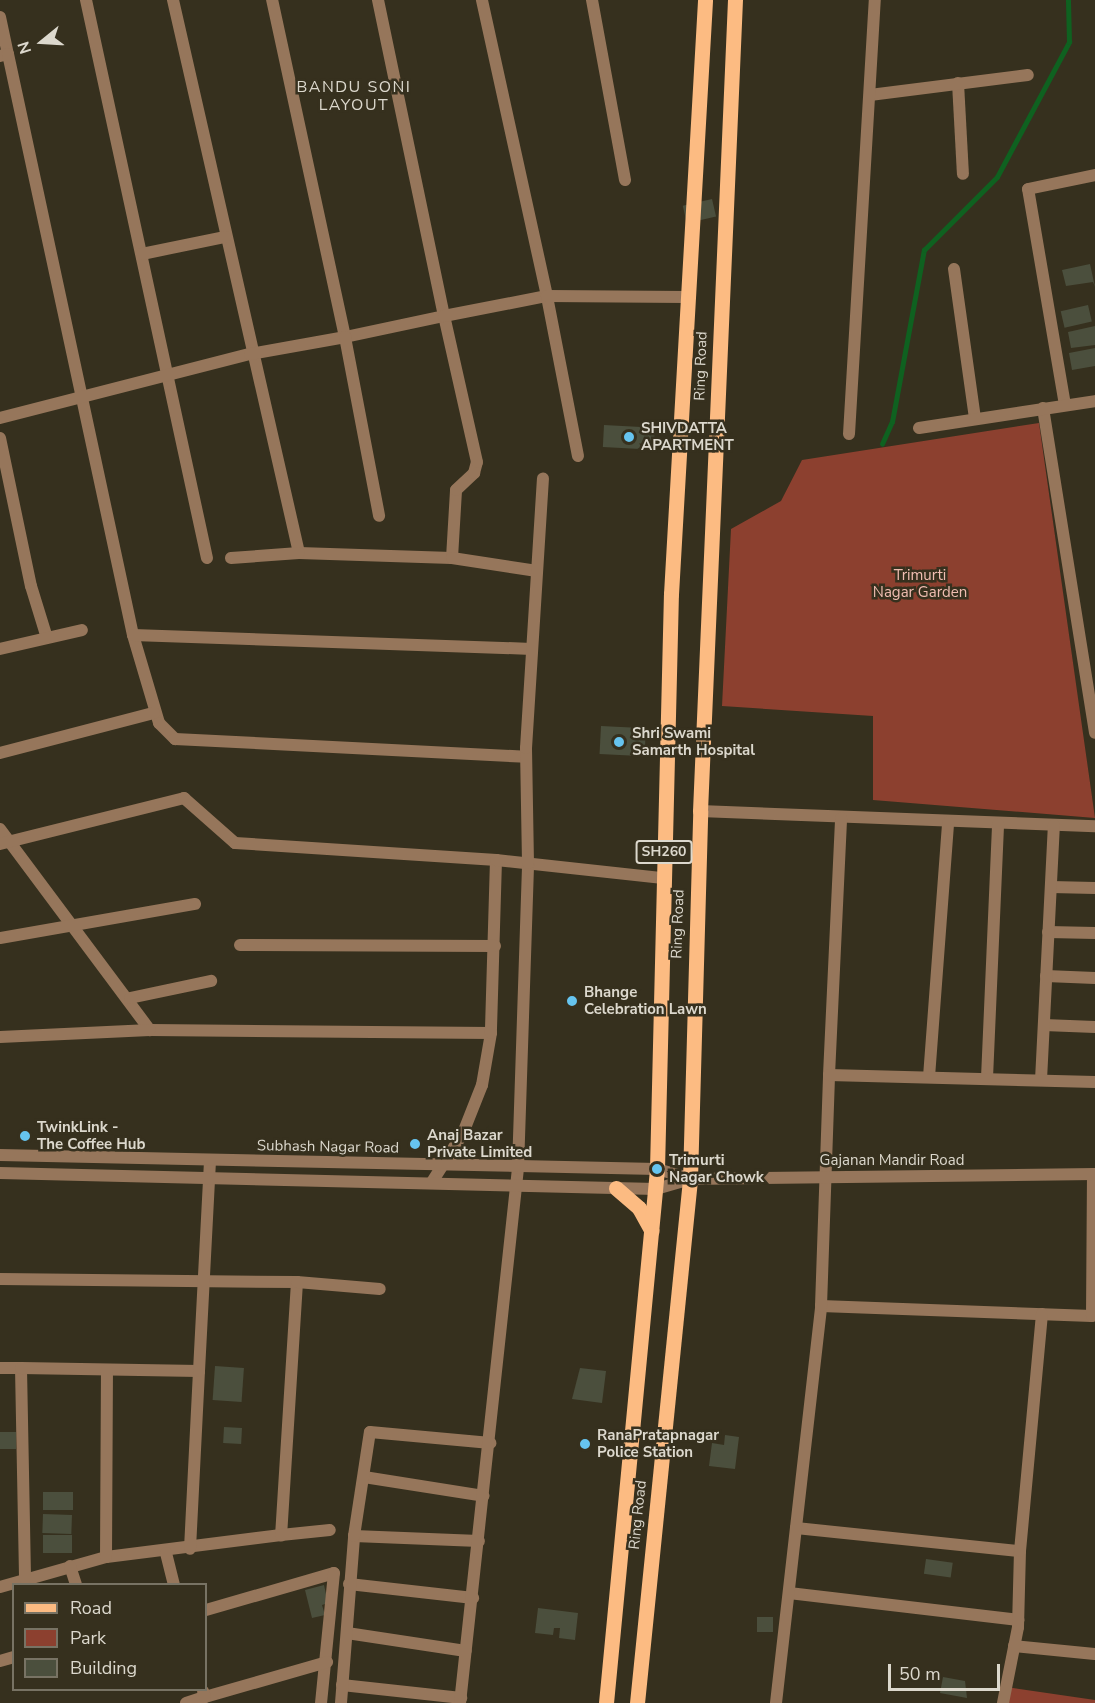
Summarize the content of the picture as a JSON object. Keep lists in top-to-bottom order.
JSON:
{
  "streets": {
    "main road": ["Ring Road", "SH260"],
    "street": ["Subhash Nagar Road", "Gajanan Mandir Road"]
  },
  "crossings": [
    ["Ring Road", "Subhash Nagar Road"],
    ["Ring Road", "Gajanan Mandir Road"],
    ["SH260", "Subhash Nagar Road"],
    ["Subhash Nagar Road", "Gajanan Mandir Road"]
  ],
  "districts": ["BANDU SONI LAYOUT"],
  "parks": ["Trimurti Nagar Garden"],
  "places": [
    "SHIVDATTA APARTMENT",
    "Shri Swami Samarth Hospital",
    "Bhange Celebration Lawn",
    "TwinkLink - The Coffee Hub",
    "Anaj Bazar Private Limited",
    "Trimurti Nagar Chowk",
    "RanaPratapnagar Police Station"
  ],
  "legend": ["Road", "Park", "Building"],
  "scale_bar": "50 m",
  "north": "left"
}
